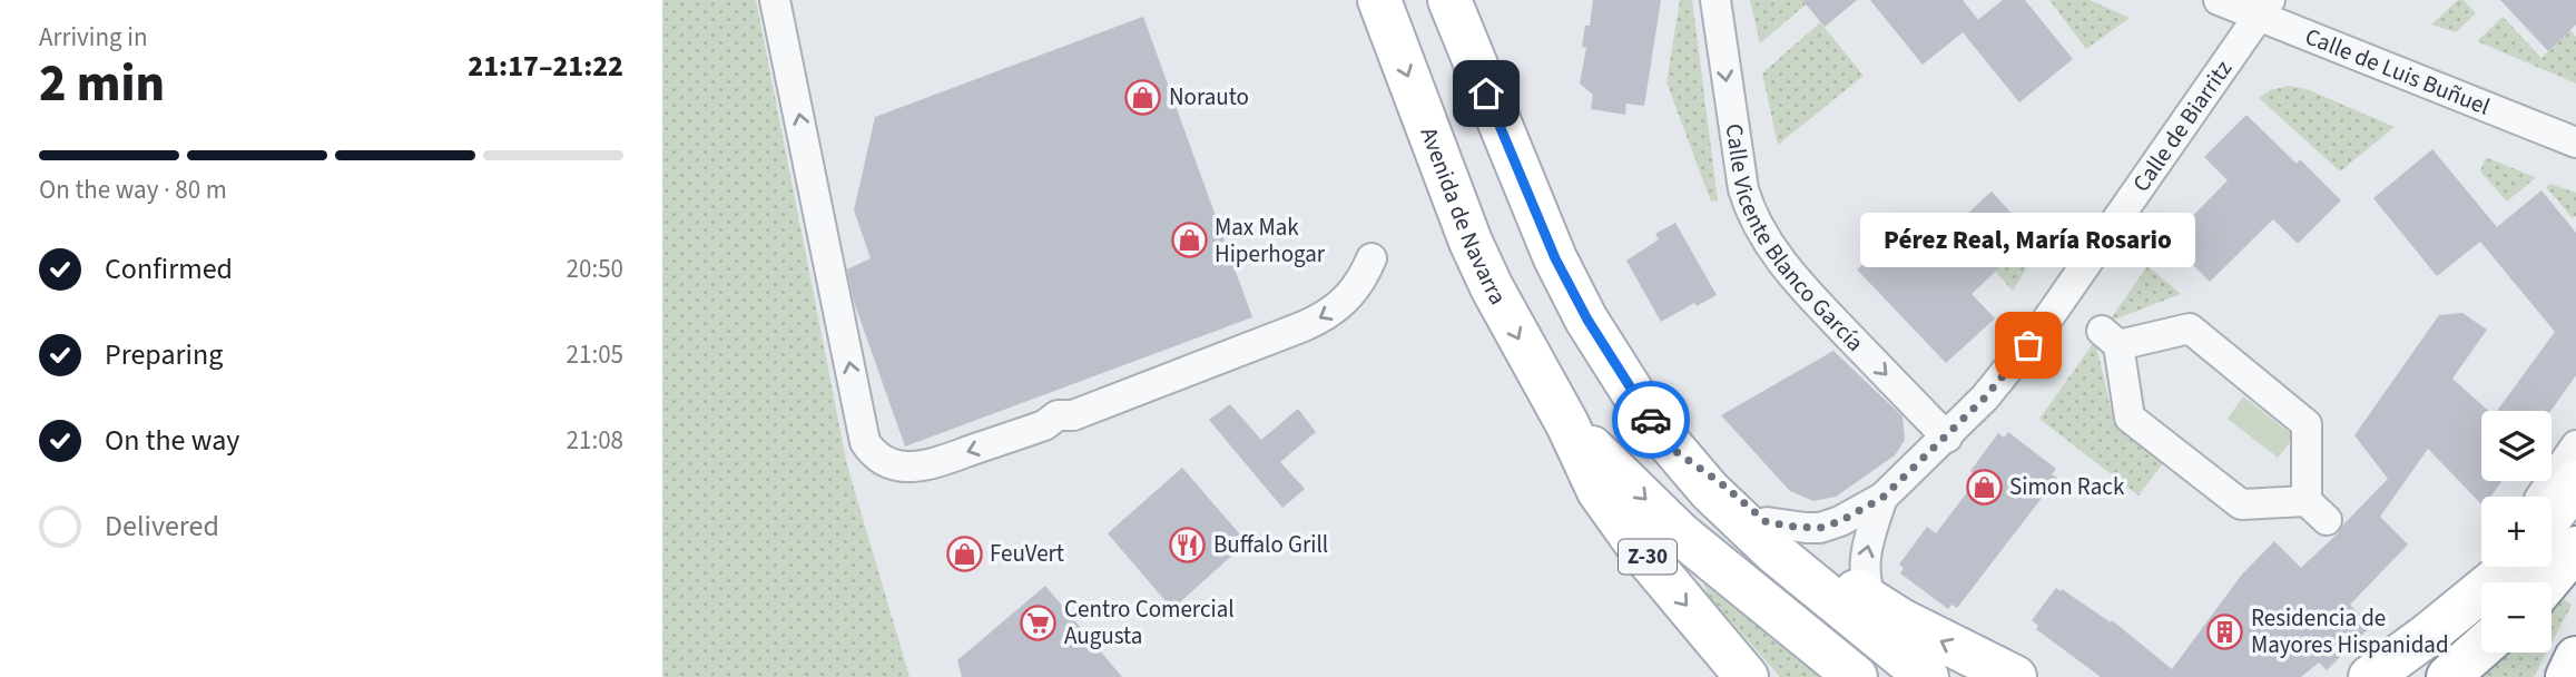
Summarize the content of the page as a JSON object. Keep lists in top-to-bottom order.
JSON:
{
  "streets": {
    "main road": ["Avenida de Navarra", "Z-30"],
    "street": ["Calle de Luis Buñuel", "Calle de Biarritz", "Calle Vicente Blanco García"]
  },
  "crossings": [
    ["Calle de Luis Buñuel", "Calle de Biarritz"],
    ["Calle de Biarritz", "Calle Vicente Blanco García"],
    ["Avenida de Navarra", "Z-30"]
  ],
  "one_way": ["Calle Vicente Blanco García"],
  "places": {
    "shop": [
      "Norauto",
      "Max Mak Hiperhogar",
      "Simon Rack",
      "FeuVert"
    ],
    "other": ["Pérez Real, María Rosario"],
    "restaurant": ["Buffalo Grill"],
    "supermarket": ["Centro Comercial Augusta"],
    "building": ["Residencia de Mayores Hispanidad"]
  },
  "page": {
    "heading": ["2 min", "Arriving in", "21:17–21:22"],
    "bar": "On the way · 80 m",
    "bubble": "Pérez Real, María Rosario",
    "list": [
      ["Confirmed", "20:50"],
      ["Preparing", "21:05"],
      ["On the way", "21:08"],
      "Delivered"
    ],
    "map_buttons": ["+", "−"]
  }
}
